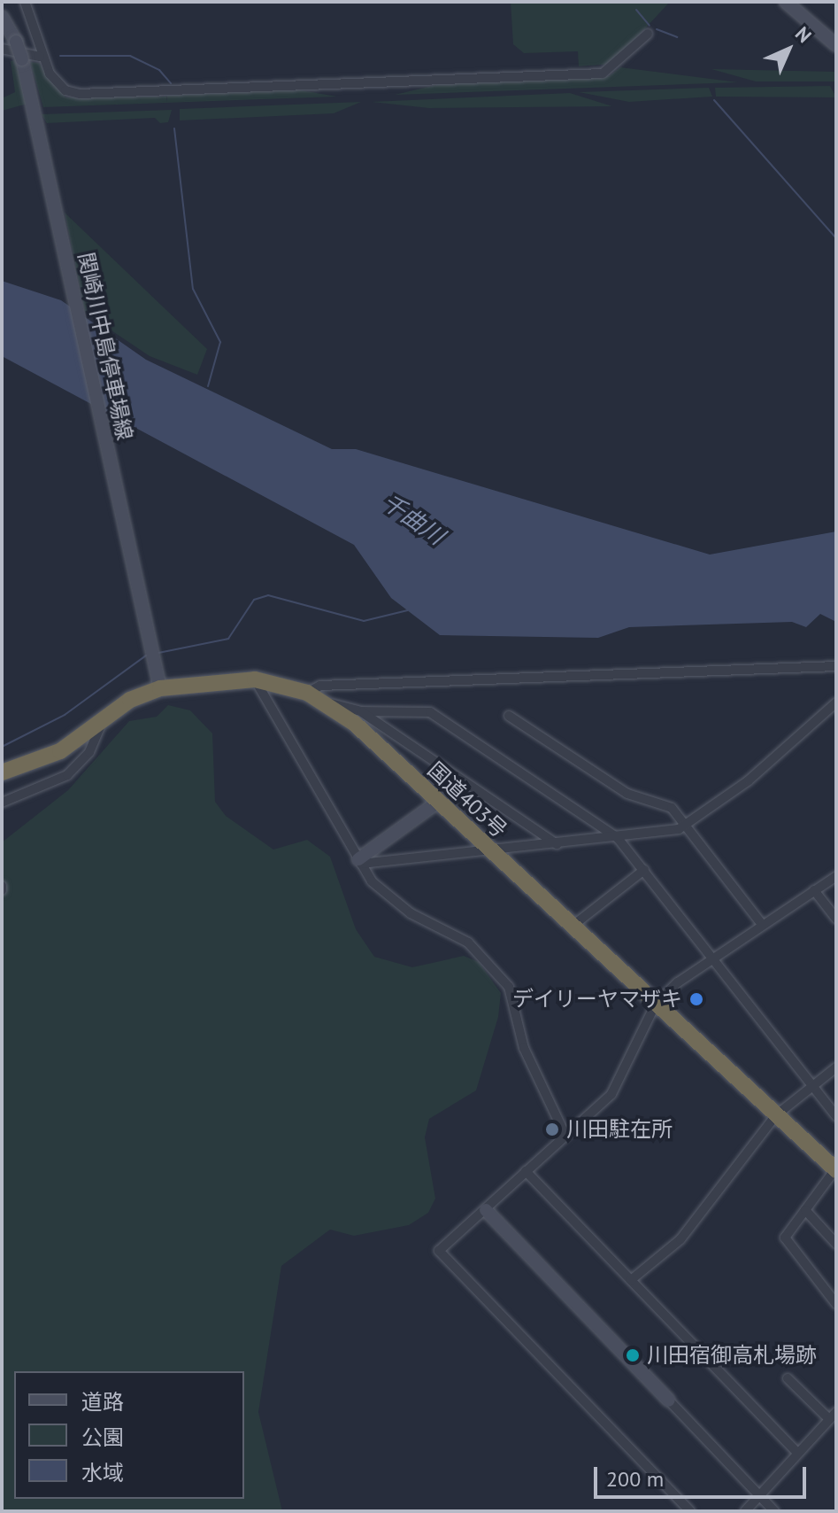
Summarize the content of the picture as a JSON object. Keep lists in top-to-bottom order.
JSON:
{
  "streets": {
    "highway": ["国道403号"],
    "main road": ["関崎川中島停車場線"]
  },
  "crossings": [
    ["関崎川中島停車場線", "国道403号"]
  ],
  "water": ["千曲川"],
  "places": ["デイリーヤマザキ", "川田駐在所", "川田宿御高札場跡"],
  "legend": ["道路", "公園", "水域"],
  "scale_bar": "200 m",
  "north": "top right"
}
